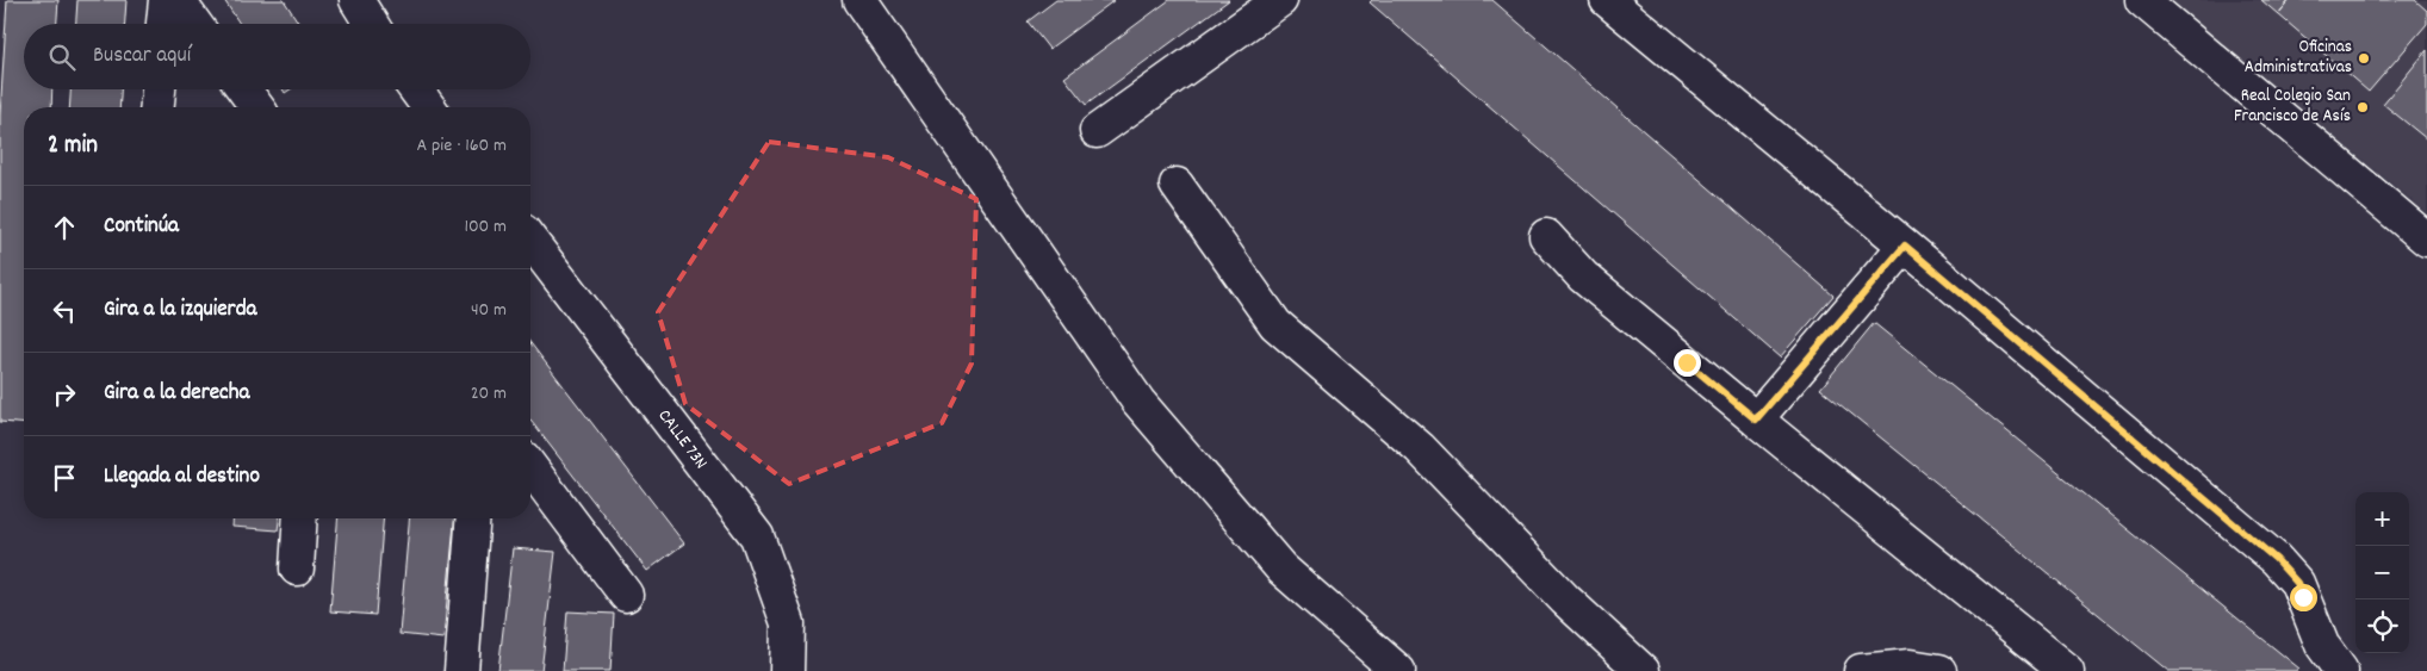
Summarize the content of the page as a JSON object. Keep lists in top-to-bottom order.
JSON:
{
  "streets": {
    "street": ["CALLE 73N"]
  },
  "places": ["Oficinas Administrativas", "Real Colegio San Francisco de Asís"],
  "page": {
    "search": "Buscar aquí",
    "heading": ["2 min", "A pie · 160 m"],
    "list": [
      ["Continúa", "100 m"],
      ["Gira a la izquierda", "40 m"],
      ["Gira a la derecha", "20 m"],
      "Llegada al destino"
    ],
    "map_buttons": ["+", "−"]
  }
}
